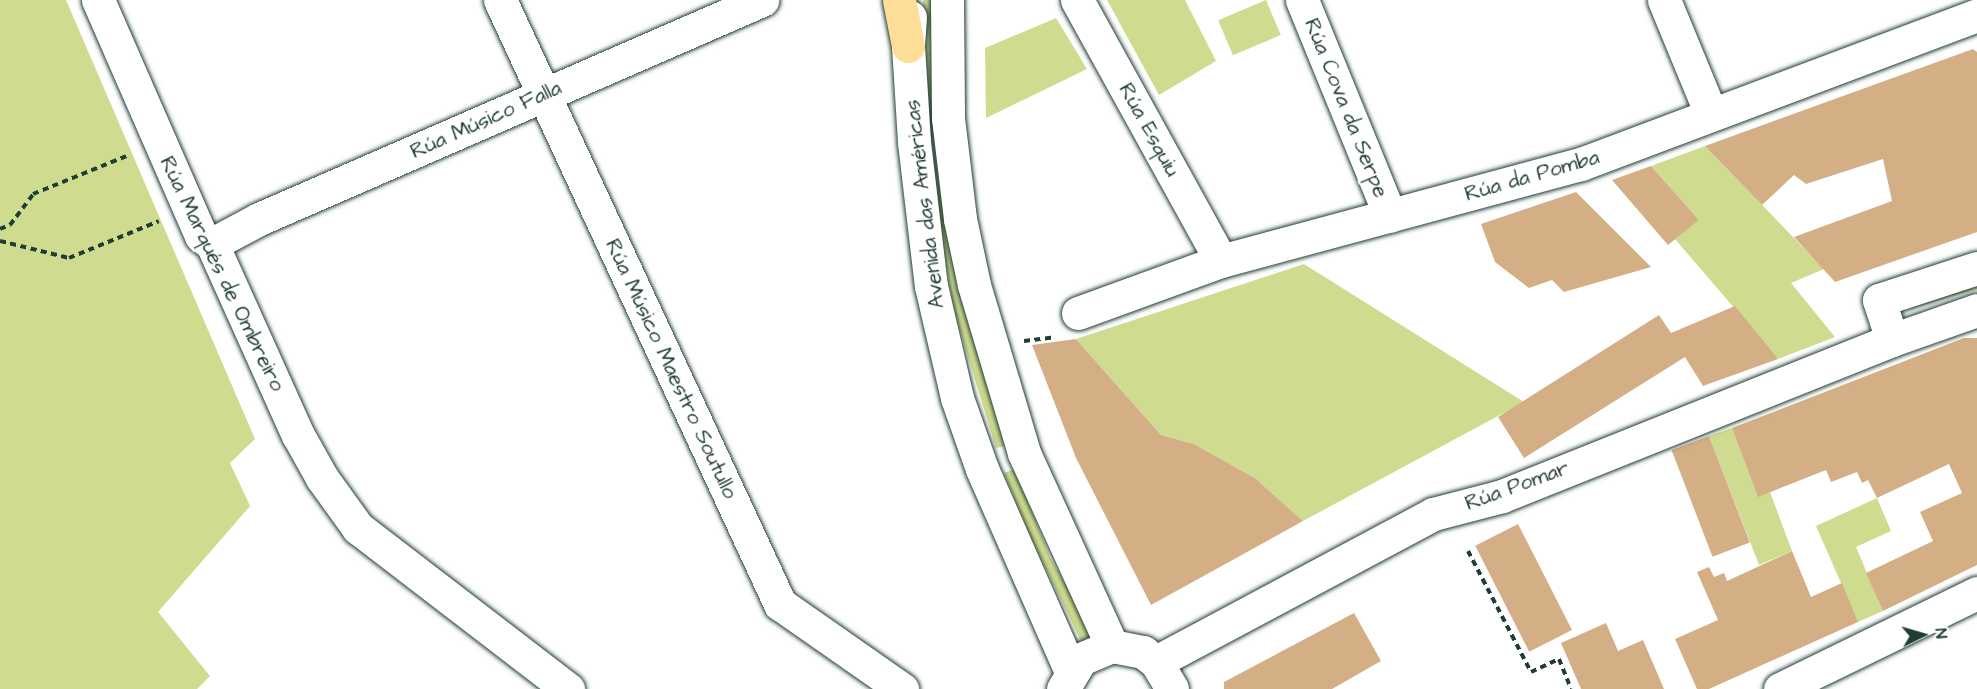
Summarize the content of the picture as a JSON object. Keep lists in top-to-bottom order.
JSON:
{
  "streets": {
    "street": [
      "Rúa Cova da Serpe",
      "Rúa Músico Falla",
      "Rúa Esquiu",
      "Rúa da Pomba",
      "Avenida das Américas",
      "Rúa Marqués de Ombreiro",
      "Rúa Músico Maestro Soutullo",
      "Rúa Pomar"
    ]
  },
  "crossings": [
    ["Rúa Cova da Serpe", "Rúa da Pomba"],
    ["Rúa Músico Falla", "Rúa Marqués de Ombreiro"],
    ["Rúa Músico Falla", "Rúa Músico Maestro Soutullo"],
    ["Rúa Esquiu", "Rúa da Pomba"]
  ],
  "north": "right"
}
